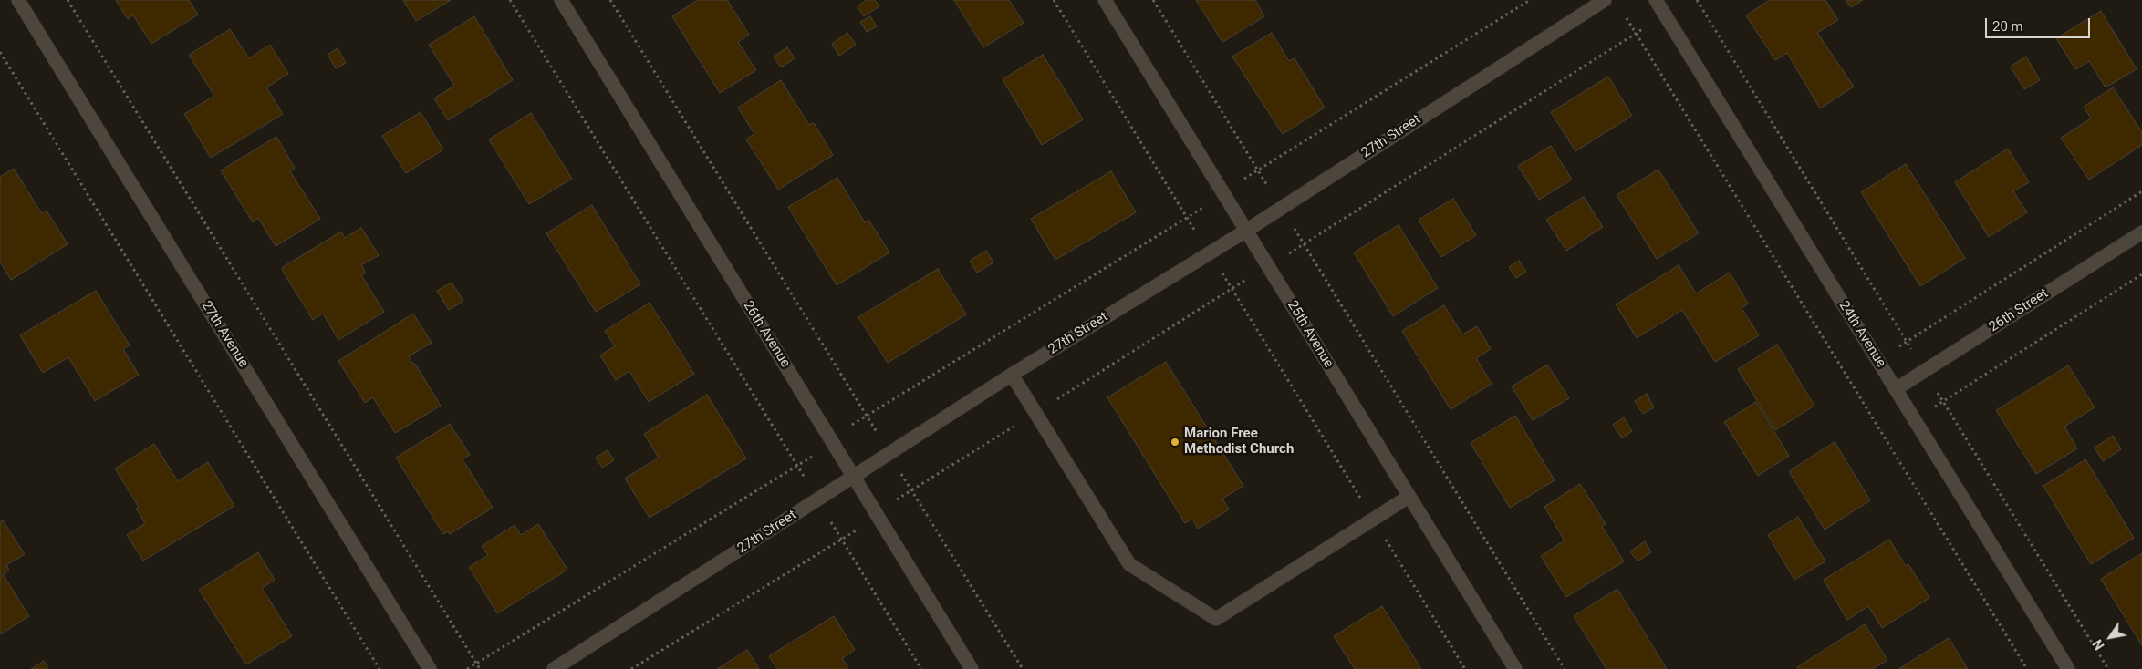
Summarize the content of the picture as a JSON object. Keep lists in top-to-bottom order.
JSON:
{
  "streets": {
    "street": [
      "27th Street",
      "26th Street",
      "27th Avenue",
      "26th Avenue",
      "25th Avenue",
      "24th Avenue"
    ]
  },
  "crossings": [
    ["27th Street", "26th Avenue"],
    ["27th Street", "25th Avenue"],
    ["26th Street", "24th Avenue"]
  ],
  "places": ["Marion Free Methodist Church"],
  "scale_bar": "20 m",
  "north": "bottom left"
}
